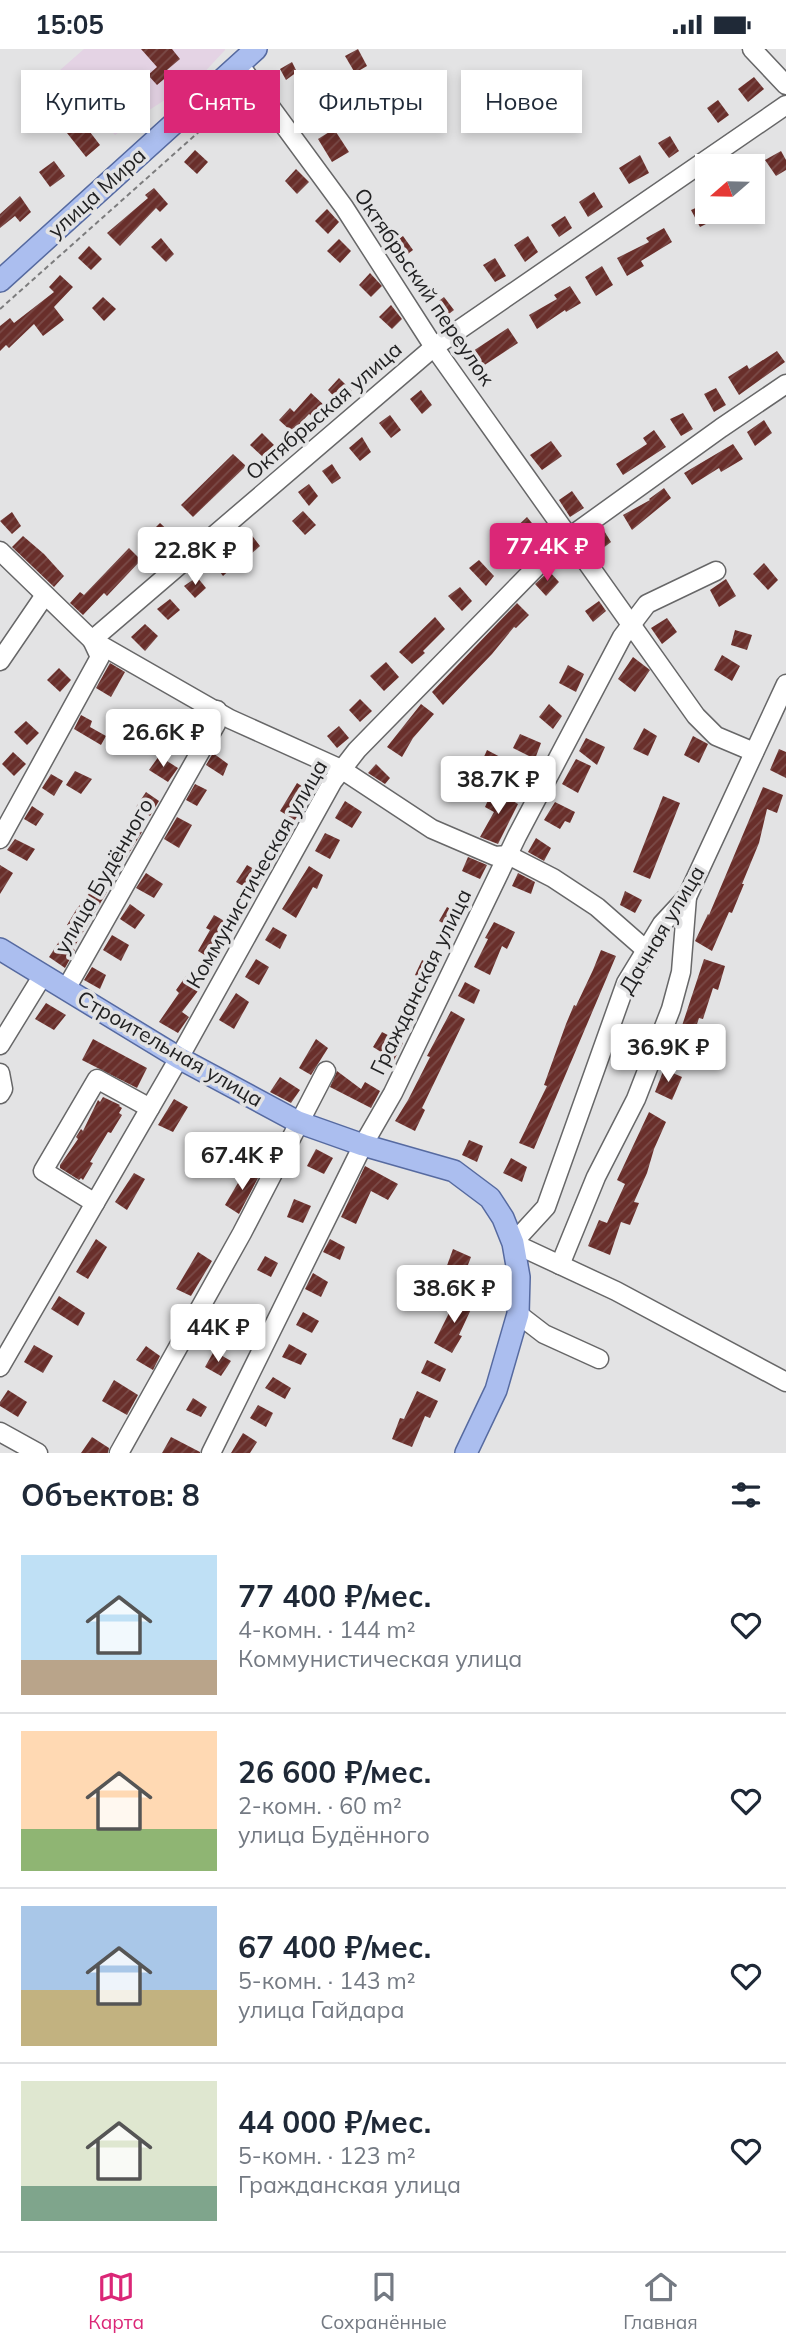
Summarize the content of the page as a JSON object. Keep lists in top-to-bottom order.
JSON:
{
  "streets": {
    "main road": ["улица Мира", "Строительная улица"],
    "street": [
      "Октябрьский переулок",
      "Октябрьская улица",
      "Коммунистическая улица",
      "улица Будённого",
      "Дачная улица",
      "Гражданская улица"
    ]
  },
  "crossings": [
    ["Октябрьский переулок", "Октябрьская улица"],
    ["Октябрьский переулок", "Коммунистическая улица"],
    ["Октябрьский переулок", "Гражданская улица"],
    ["Коммунистическая улица", "Строительная улица"],
    ["улица Будённого", "Строительная улица"],
    ["Дачная улица", "Строительная улица"],
    ["Гражданская улица", "Строительная улица"]
  ],
  "north": "left",
  "page": {
    "status": "15:05",
    "chip": [
      "Купить",
      "Снять",
      "Фильтры",
      "Новое"
    ],
    "price": [
      "77.4K ₽",
      "22.8K ₽",
      "26.6K ₽",
      "38.7K ₽",
      "36.9K ₽",
      "67.4K ₽",
      "38.6K ₽",
      "44K ₽"
    ],
    "heading": "Объектов: 8",
    "list": [
      {
        "name": "77 400 ₽/мес.",
        "note": "4-комн. · 144 m² · Коммунистическая улица"
      },
      {
        "name": "26 600 ₽/мес.",
        "note": "2-комн. · 60 m² · улица Будённого"
      },
      {
        "name": "67 400 ₽/мес.",
        "note": "5-комн. · 143 m² · улица Гайдара"
      },
      {
        "name": "44 000 ₽/мес.",
        "note": "5-комн. · 123 m² · Гражданская улица"
      }
    ],
    "tabs": ["Карта", "Сохранённые", "Главная"]
  }
}
